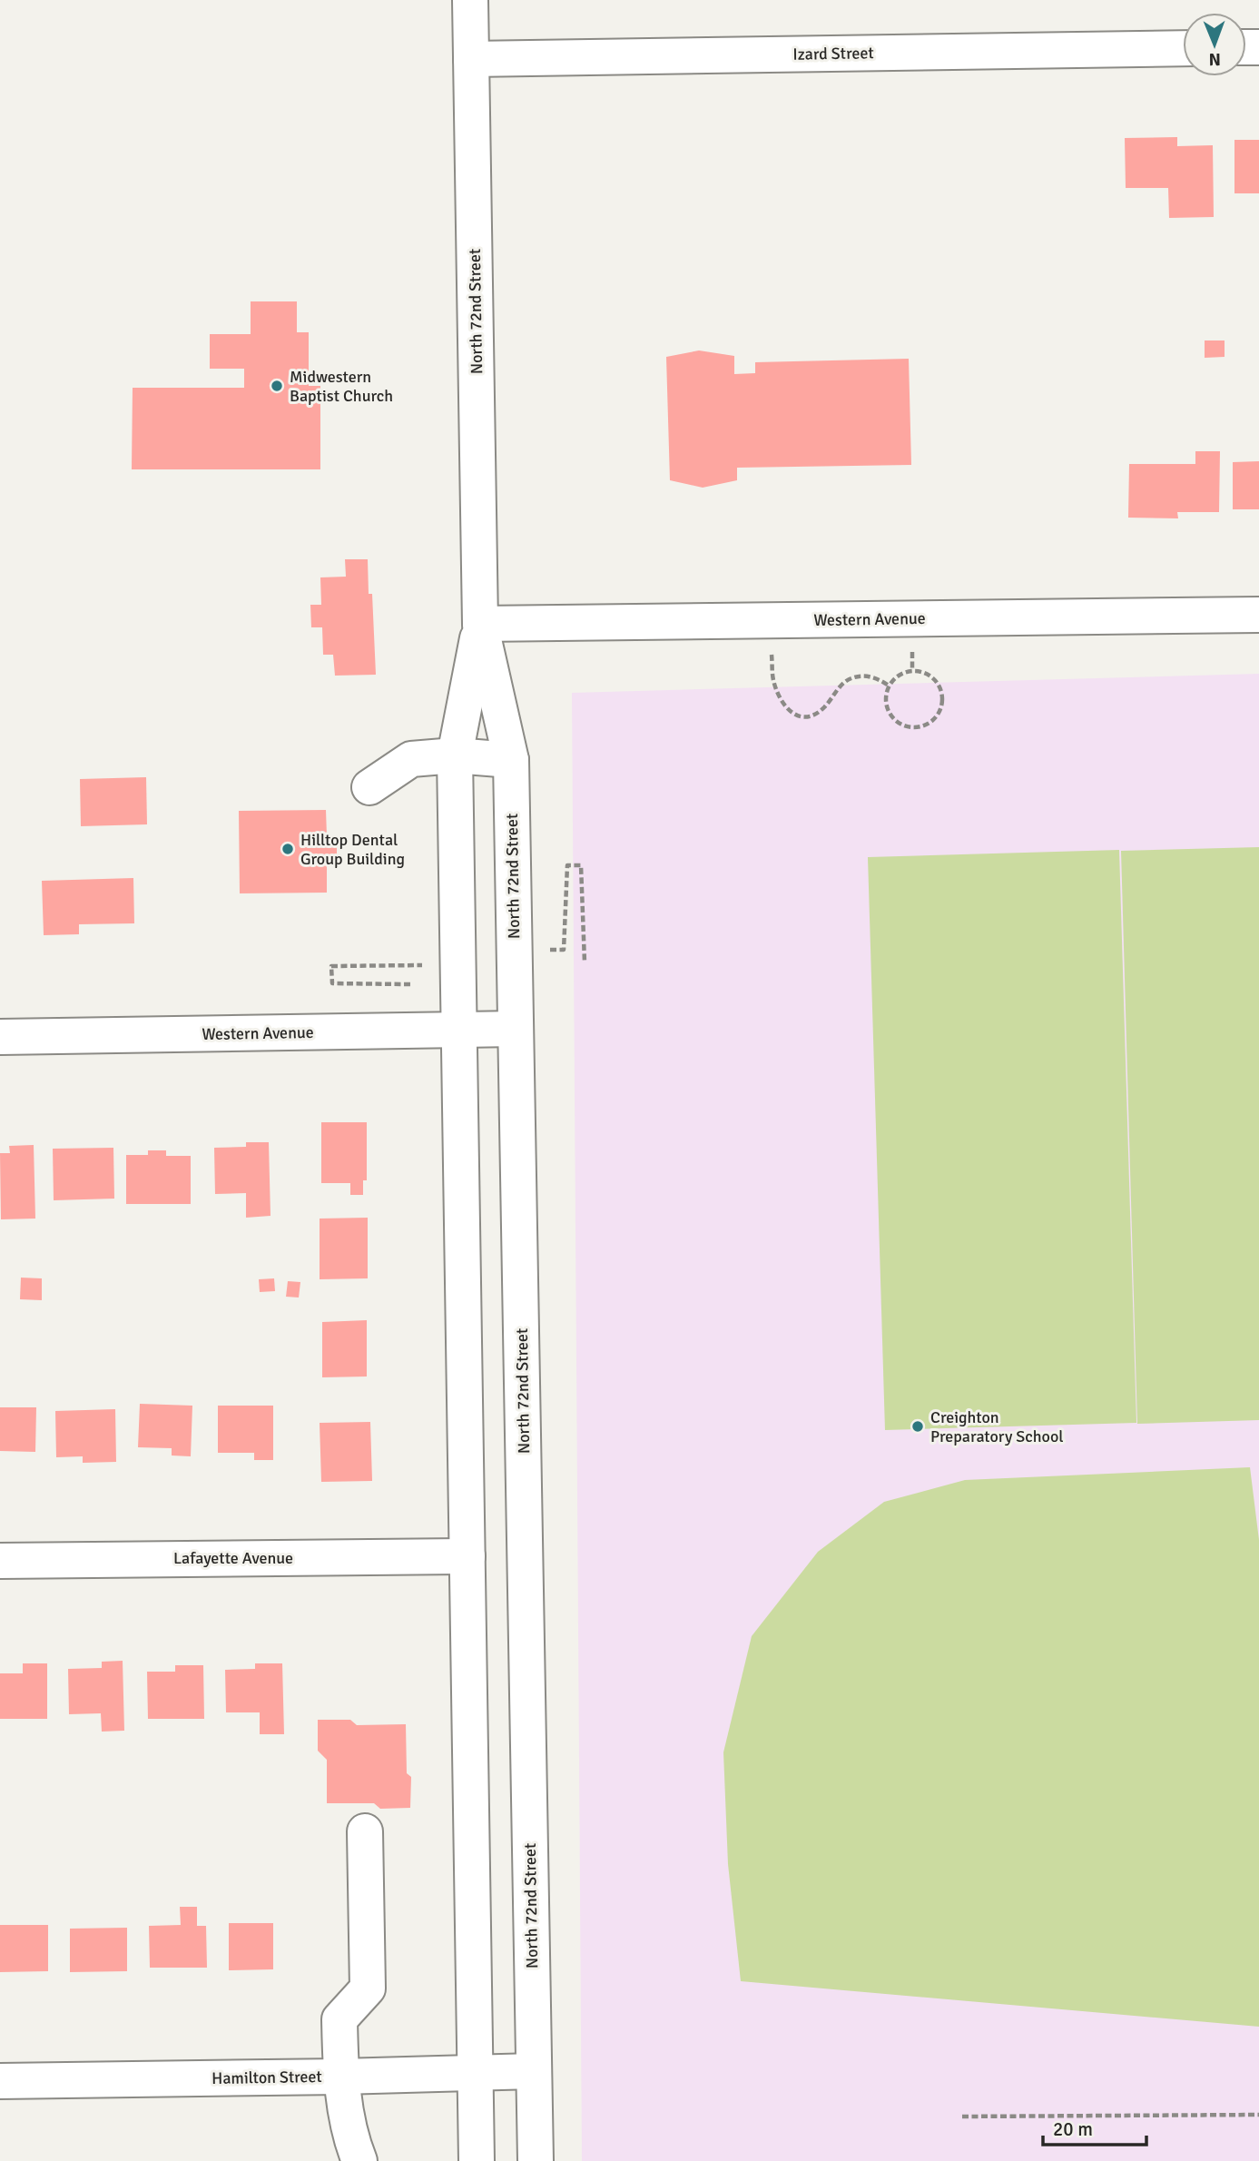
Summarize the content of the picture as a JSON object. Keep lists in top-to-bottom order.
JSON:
{
  "streets": {
    "main road": [
      "Izard Street",
      "North 72nd Street",
      "Western Avenue",
      "Lafayette Avenue",
      "Hamilton Street"
    ]
  },
  "crossings": [
    ["Izard Street", "North 72nd Street"],
    ["North 72nd Street", "Western Avenue"],
    ["North 72nd Street", "Lafayette Avenue"],
    ["North 72nd Street", "Hamilton Street"]
  ],
  "places": ["Midwestern Baptist Church", "Hilltop Dental Group Building", "Creighton Preparatory School"],
  "scale_bar": "20 m",
  "north": "bottom"
}
